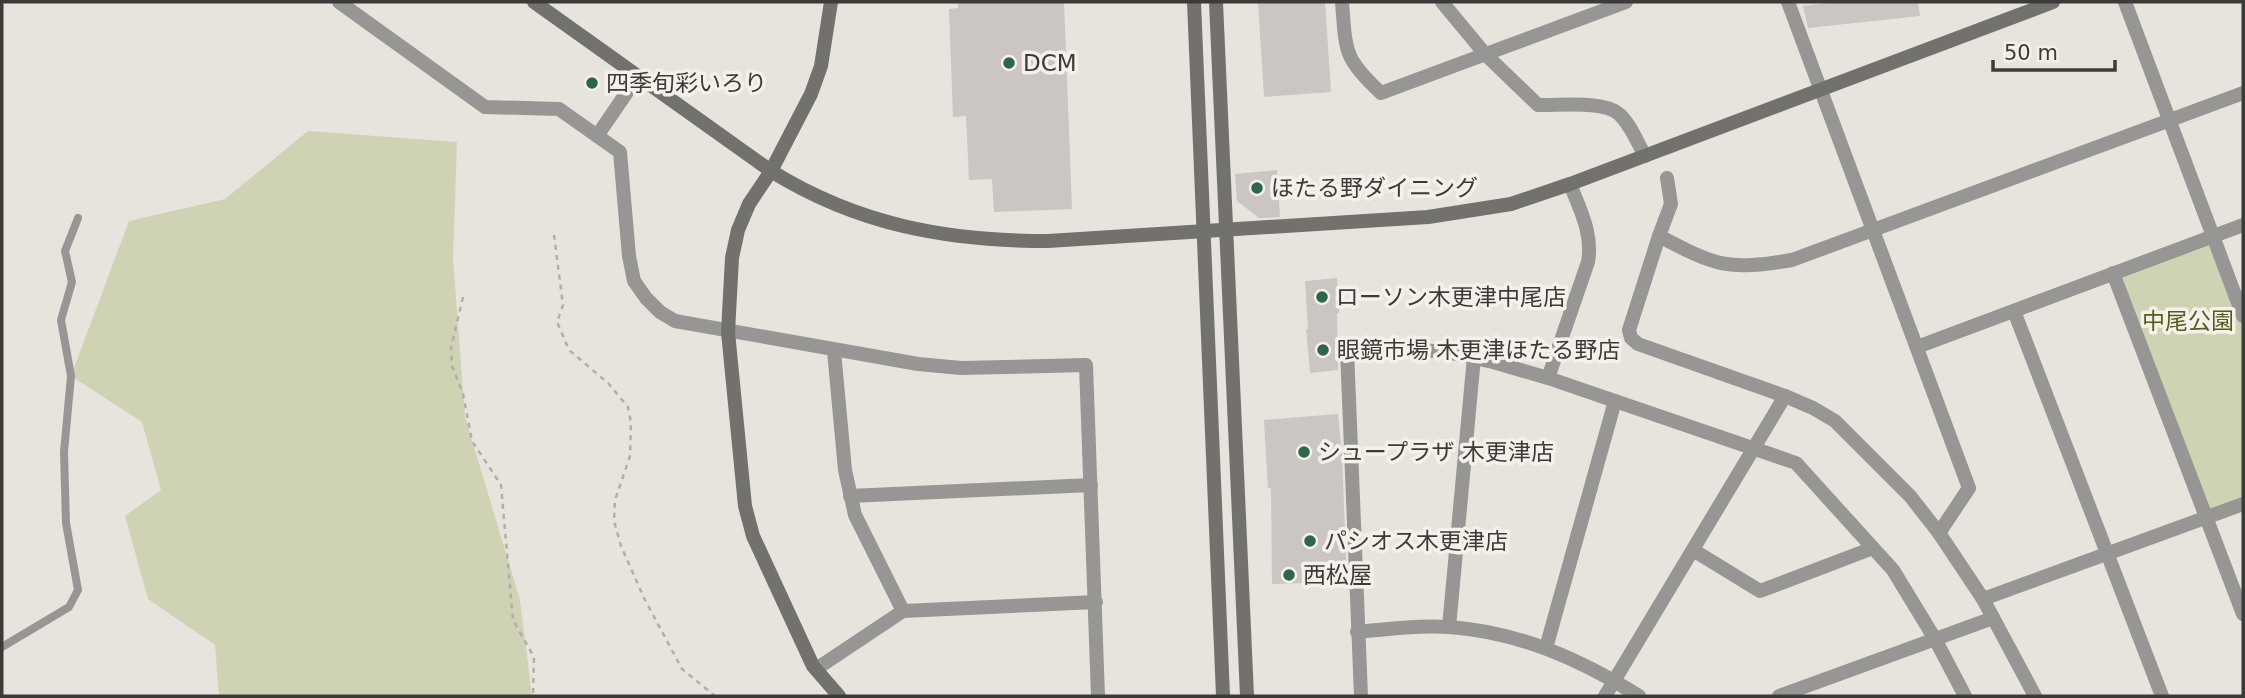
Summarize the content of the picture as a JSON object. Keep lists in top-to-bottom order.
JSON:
{
  "parks": ["中尾公園"],
  "places": [
    "DCM",
    "四季旬彩いろり",
    "ほたる野ダイニング",
    "ローソン木更津中尾店",
    "眼鏡市場 木更津ほたる野店",
    "シュープラザ 木更津店",
    "パシオス木更津店",
    "西松屋"
  ],
  "scale_bar": "50 m"
}
